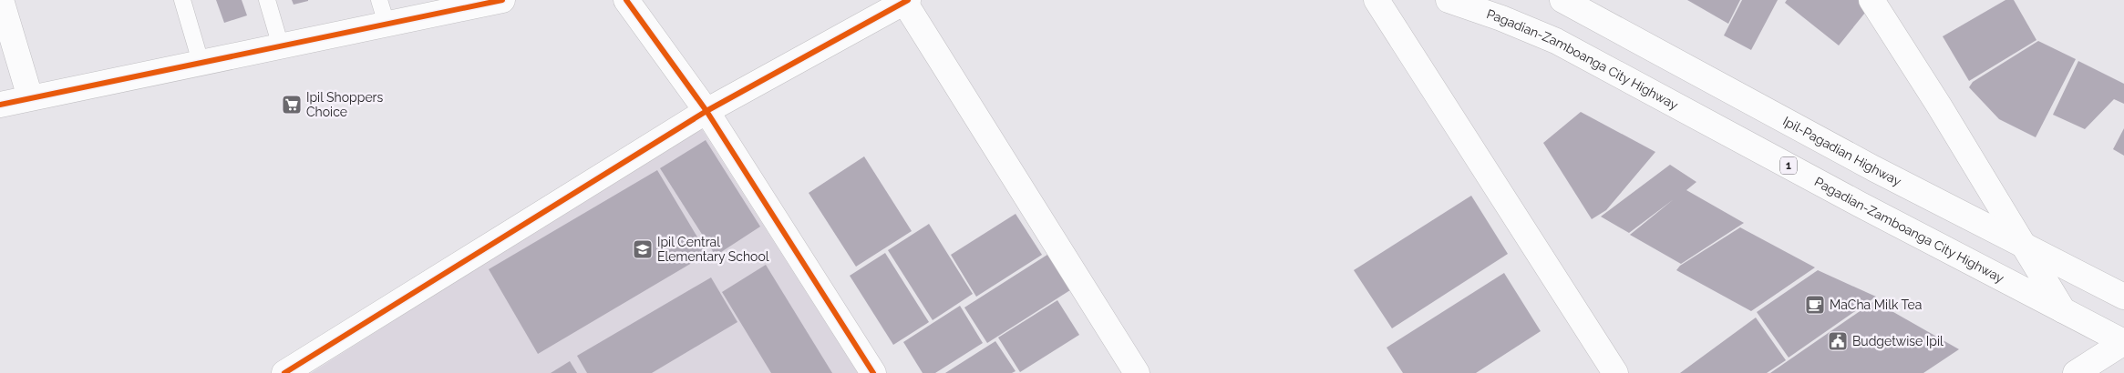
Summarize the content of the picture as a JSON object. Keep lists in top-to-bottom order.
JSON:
{
  "streets": {
    "street": ["Pagadian-Zamboanga City Highway", "Ipil-Pagadian Highway", "1"]
  },
  "places": {
    "supermarket": ["Ipil Shoppers Choice"],
    "school or university": ["Ipil Central Elementary School"],
    "cafe": ["MaCha Milk Tea"],
    "public building": ["Budgetwise Ipil"]
  }
}
